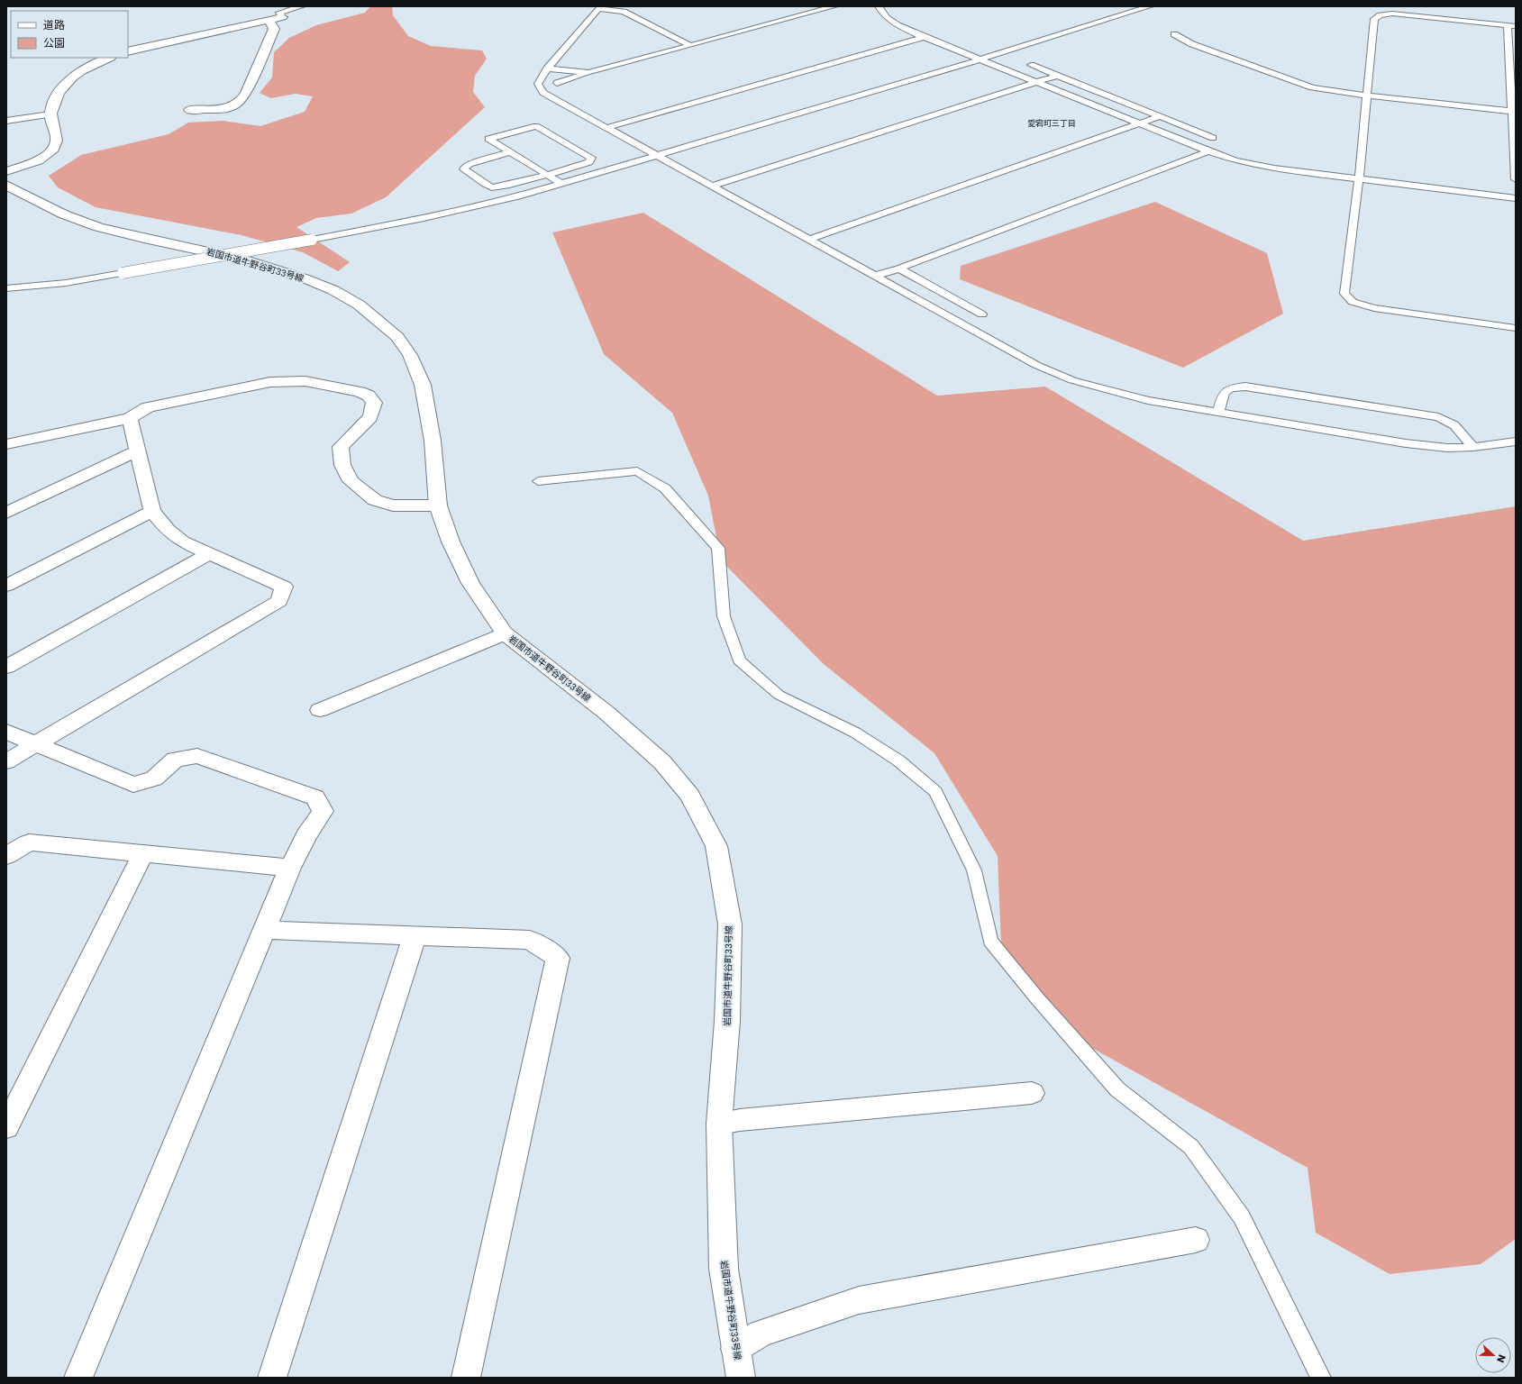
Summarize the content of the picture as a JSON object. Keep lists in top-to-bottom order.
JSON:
{
  "streets": {
    "street": ["岩国市道牛野谷町33号線"]
  },
  "districts": ["愛宕町三丁目"],
  "legend": ["道路", "公園"],
  "north": "right"
}
